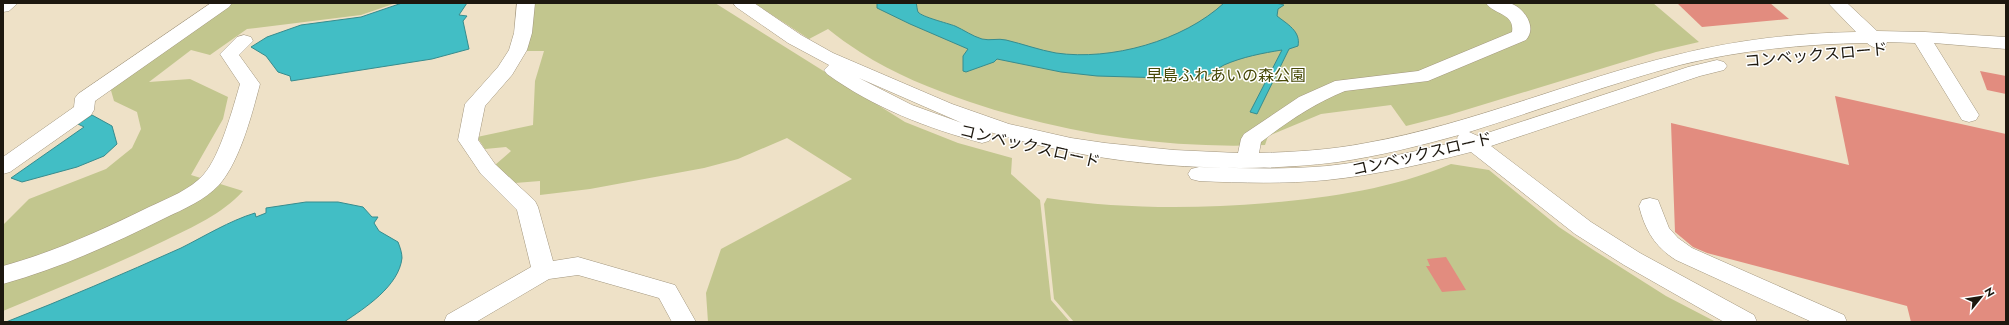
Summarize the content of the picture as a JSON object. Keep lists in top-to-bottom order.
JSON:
{
  "streets": {
    "street": ["コンベックスロード"]
  },
  "parks": ["早島ふれあいの森公園"],
  "north": "top right"
}
